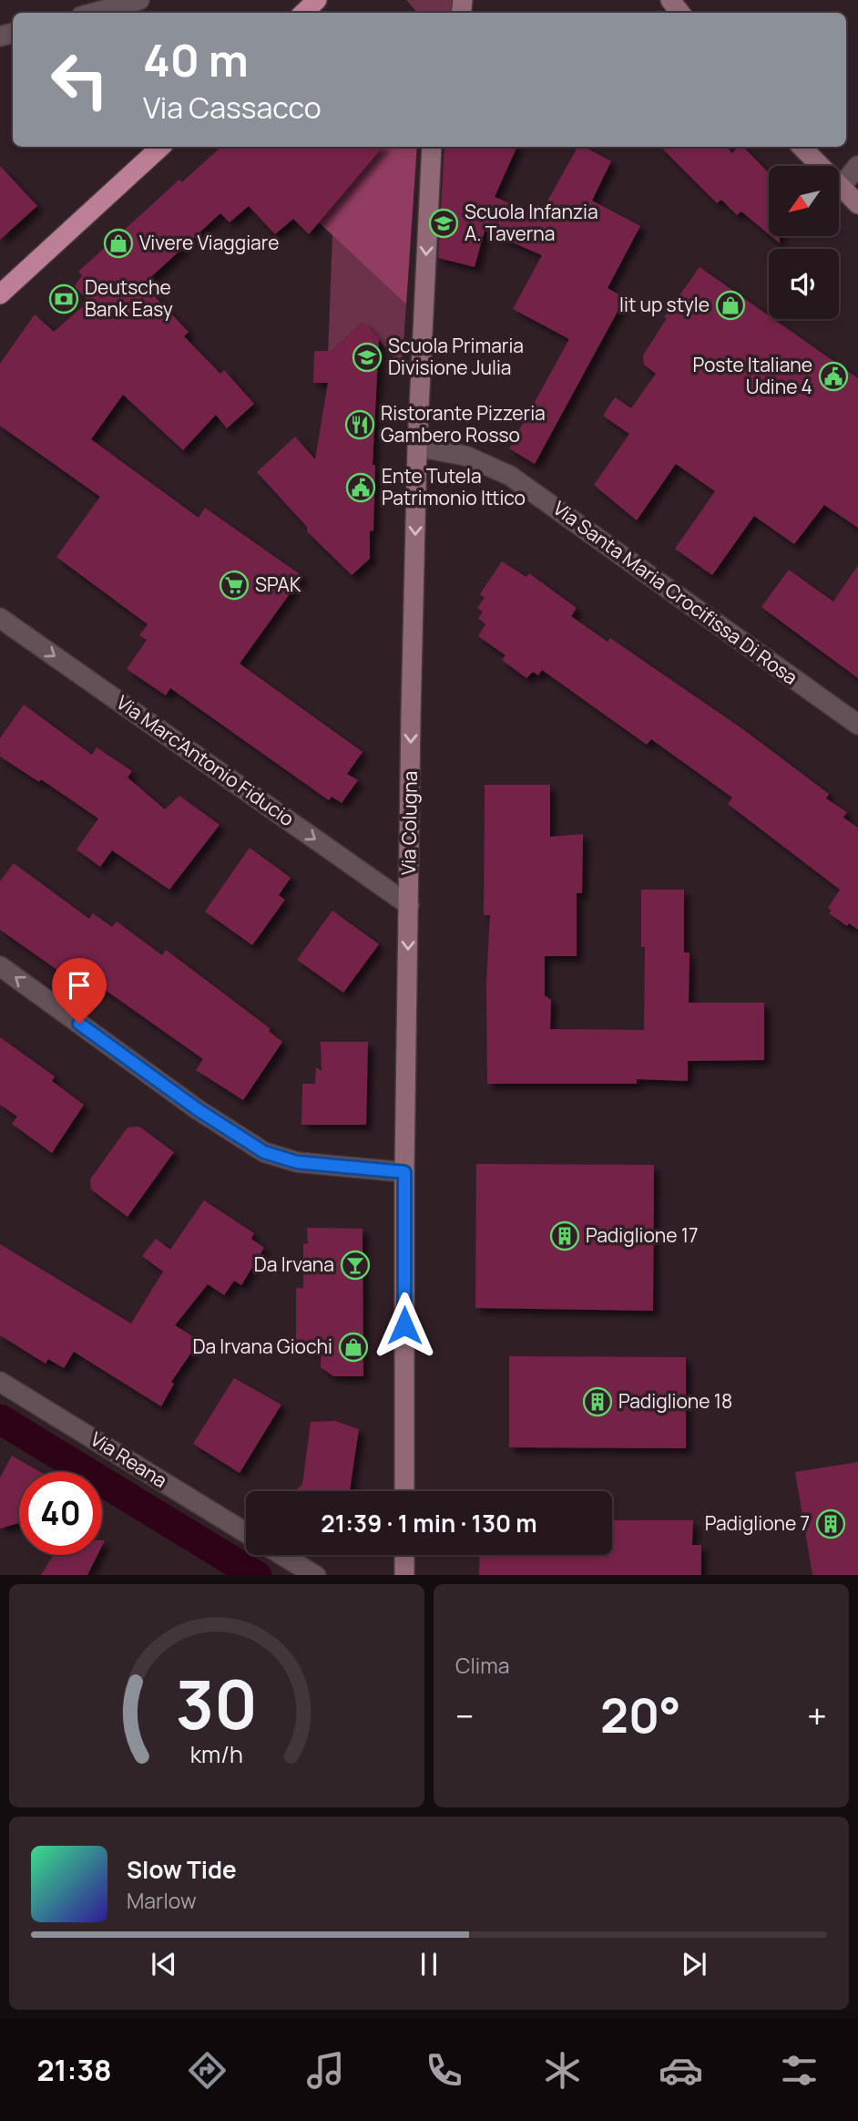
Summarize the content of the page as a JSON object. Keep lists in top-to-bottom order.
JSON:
{
  "streets": {
    "street": [
      "Via Santa Maria Crocifissa Di Rosa",
      "Via Marc'Antonio Fiducio",
      "Via Colugna",
      "Via Reana"
    ]
  },
  "crossings": [
    ["Via Santa Maria Crocifissa Di Rosa", "Via Colugna"],
    ["Via Marc'Antonio Fiducio", "Via Colugna"]
  ],
  "one_way": ["Via Marc'Antonio Fiducio", "Via Colugna"],
  "places": {
    "school or university": ["Scuola Infanzia A. Taverna", "Scuola Primaria Divisione Julia"],
    "shop": ["Vivere Viaggiare", "lit up style", "Da Irvana Giochi"],
    "bank": ["Deutsche Bank Easy"],
    "public building": ["Poste Italiane Udine 4", "Ente Tutela Patrimonio Ittico"],
    "restaurant": ["Ristorante Pizzeria Gambero Rosso"],
    "supermarket": ["SPAK"],
    "building": ["Padiglione 17", "Padiglione 18", "Padiglione 7"],
    "bar": ["Da Irvana"]
  },
  "north": "bottom left",
  "page": {
    "turn": ["40 m", "Via Cassacco"],
    "limit": "40",
    "trip": "21:39 · 1 min · 130 m",
    "tile": "Clima",
    "heat": ["−", "20°", "+"],
    "song": ["Slow Tide", "Marlow"],
    "tabs": "21:38",
    "gauge": ["30", "km/h"]
  }
}
